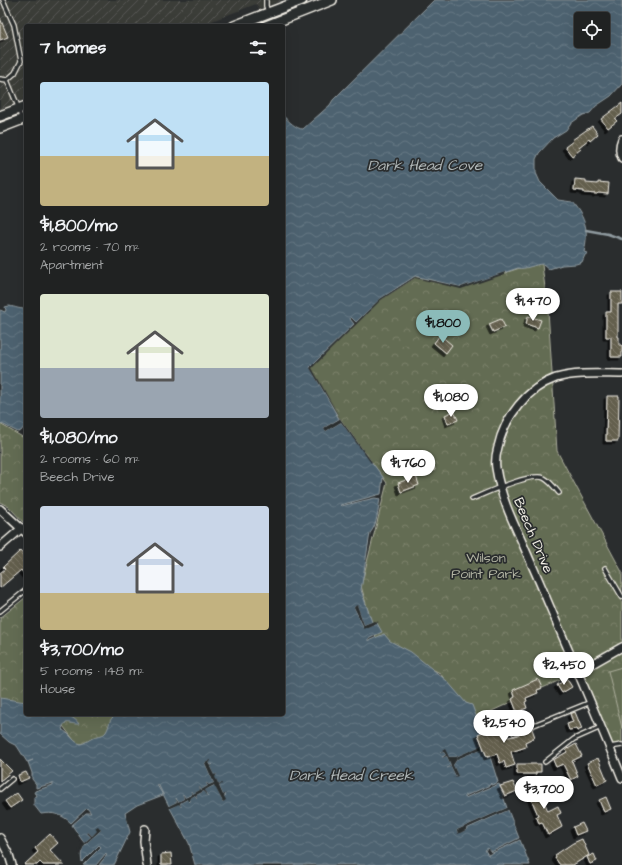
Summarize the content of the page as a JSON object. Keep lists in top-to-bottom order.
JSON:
{
  "streets": {
    "street": ["Beech Drive"]
  },
  "water": ["Dark Head Cove", "Dark Head Creek"],
  "parks": ["Wilson Point Park"],
  "page": {
    "heading": "7 homes",
    "list": [
      {
        "name": "$1,800/mo",
        "note": "2 rooms · 70 m² · Apartment"
      },
      {
        "name": "$1,080/mo",
        "note": "2 rooms · 60 m² · Beech Drive"
      },
      {
        "name": "$3,700/mo",
        "note": "5 rooms · 148 m² · House"
      }
    ],
    "price": [
      "$1,470",
      "$1,800",
      "$1,080",
      "$1,760",
      "$2,450",
      "$2,540",
      "$3,700"
    ]
  }
}
